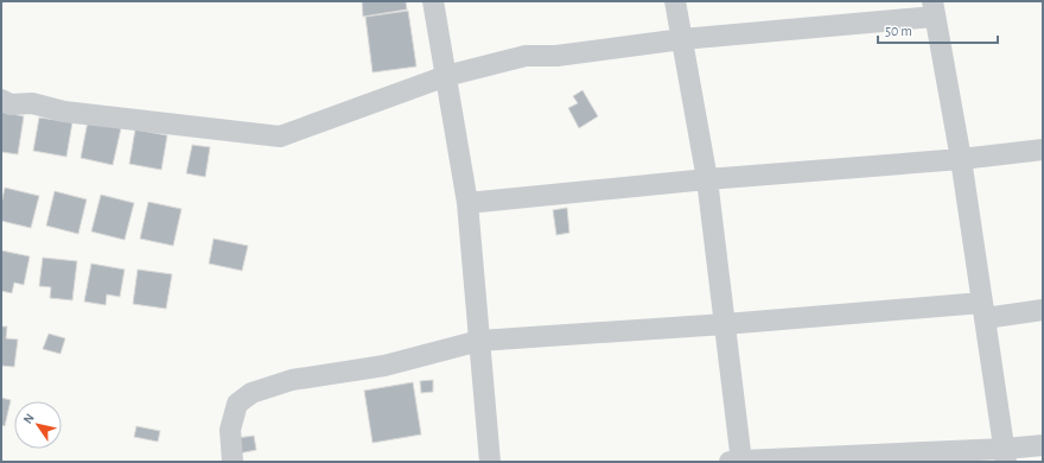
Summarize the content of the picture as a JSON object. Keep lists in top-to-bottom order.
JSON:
{
  "scale_bar": "50 m",
  "north": "top left"
}
